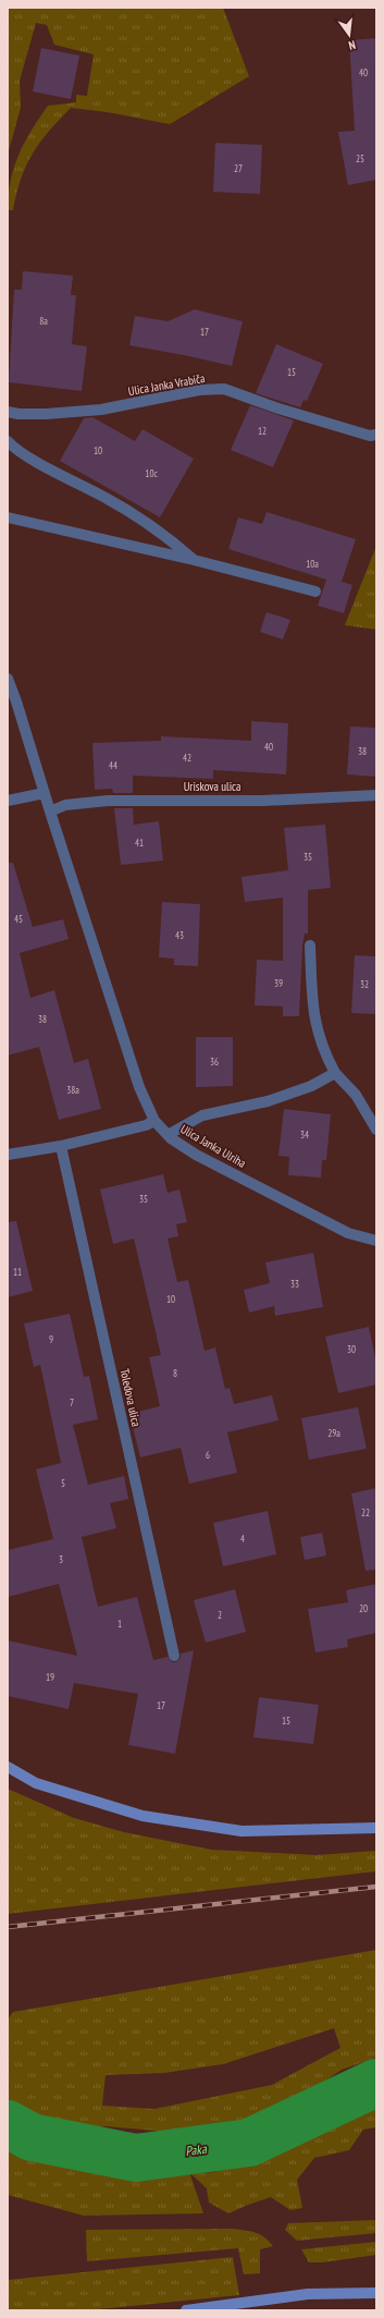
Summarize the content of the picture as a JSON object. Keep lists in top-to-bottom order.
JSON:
{
  "streets": {
    "street": [
      "Ulica Janka Vrabiča",
      "Uriskova ulica",
      "Ulica Janka Ulriha",
      "Toledova ulica"
    ]
  },
  "crossings": [
    ["Uriskova ulica", "Ulica Janka Ulriha"]
  ],
  "water": ["Paka"],
  "house_numbers": [
    "40",
    "25",
    "27",
    "8a",
    "17",
    "15",
    "12",
    "10",
    "10c",
    "10a",
    "40",
    "38",
    "42",
    "44",
    "41",
    "35",
    "45",
    "43",
    "39",
    "32",
    "38",
    "36",
    "38a",
    "34",
    "35",
    "11",
    "33",
    "10",
    "9",
    "30",
    "8",
    "7",
    "29a",
    "6",
    "5",
    "22",
    "4",
    "3",
    "20",
    "2",
    "1",
    "19",
    "17",
    "15"
  ],
  "north": "bottom"
}
